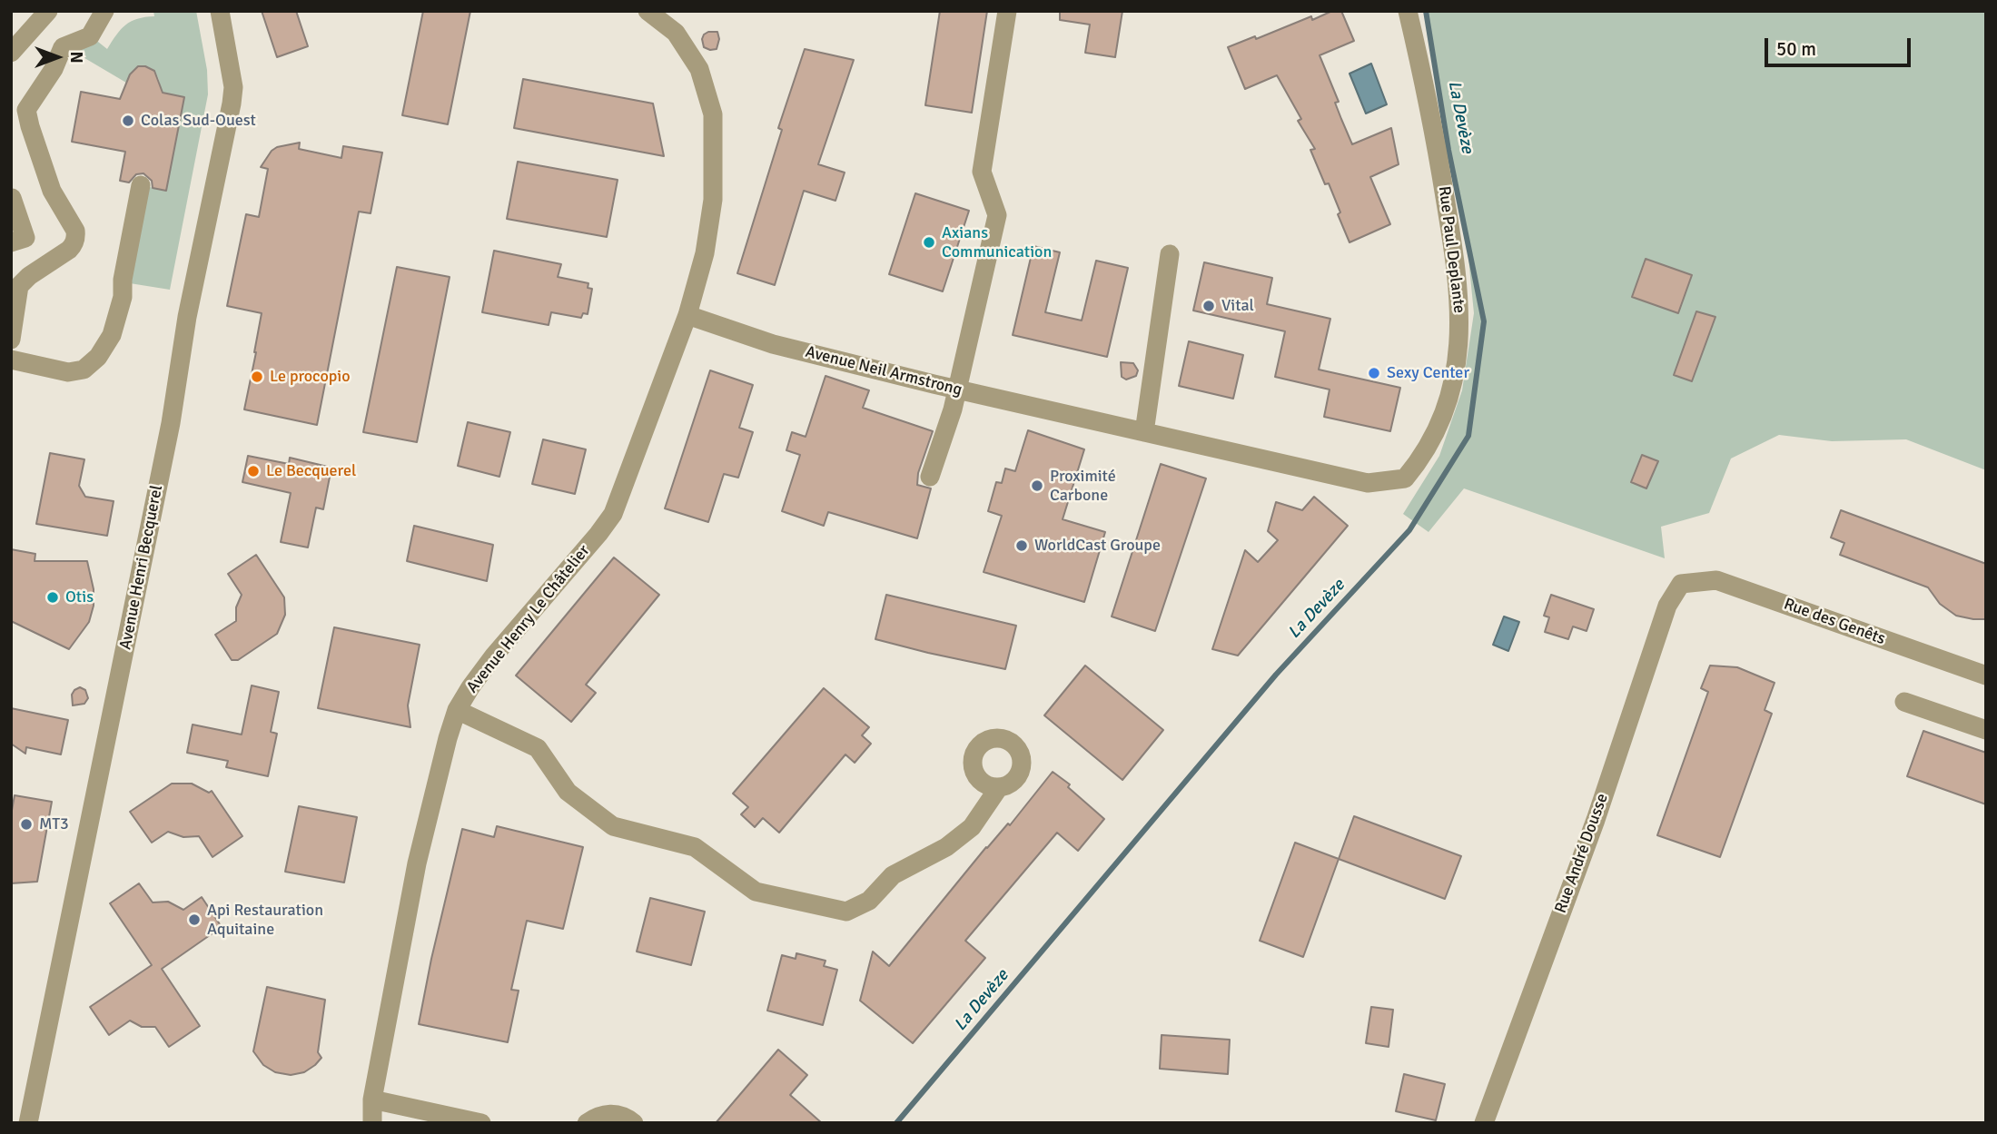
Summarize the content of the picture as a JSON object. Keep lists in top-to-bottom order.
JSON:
{
  "streets": {
    "street": [
      "Rue Paul Deplante",
      "Avenue Neil Armstrong",
      "Avenue Henri Becquerel",
      "Avenue Henry Le Châtelier",
      "Rue des Genêts",
      "Rue André Dousse"
    ]
  },
  "crossings": [
    ["Rue Paul Deplante", "Avenue Neil Armstrong"],
    ["Avenue Neil Armstrong", "Avenue Henry Le Châtelier"],
    ["Rue des Genêts", "Rue André Dousse"]
  ],
  "water": ["La Devèze"],
  "places": [
    "Colas Sud-Ouest",
    "Axians Communication",
    "Vital",
    "Sexy Center",
    "Le procopio",
    "Le Becquerel",
    "Proximité Carbone",
    "WorldCast Groupe",
    "Otis",
    "MT3",
    "Api Restauration Aquitaine"
  ],
  "scale_bar": "50 m",
  "north": "right"
}
